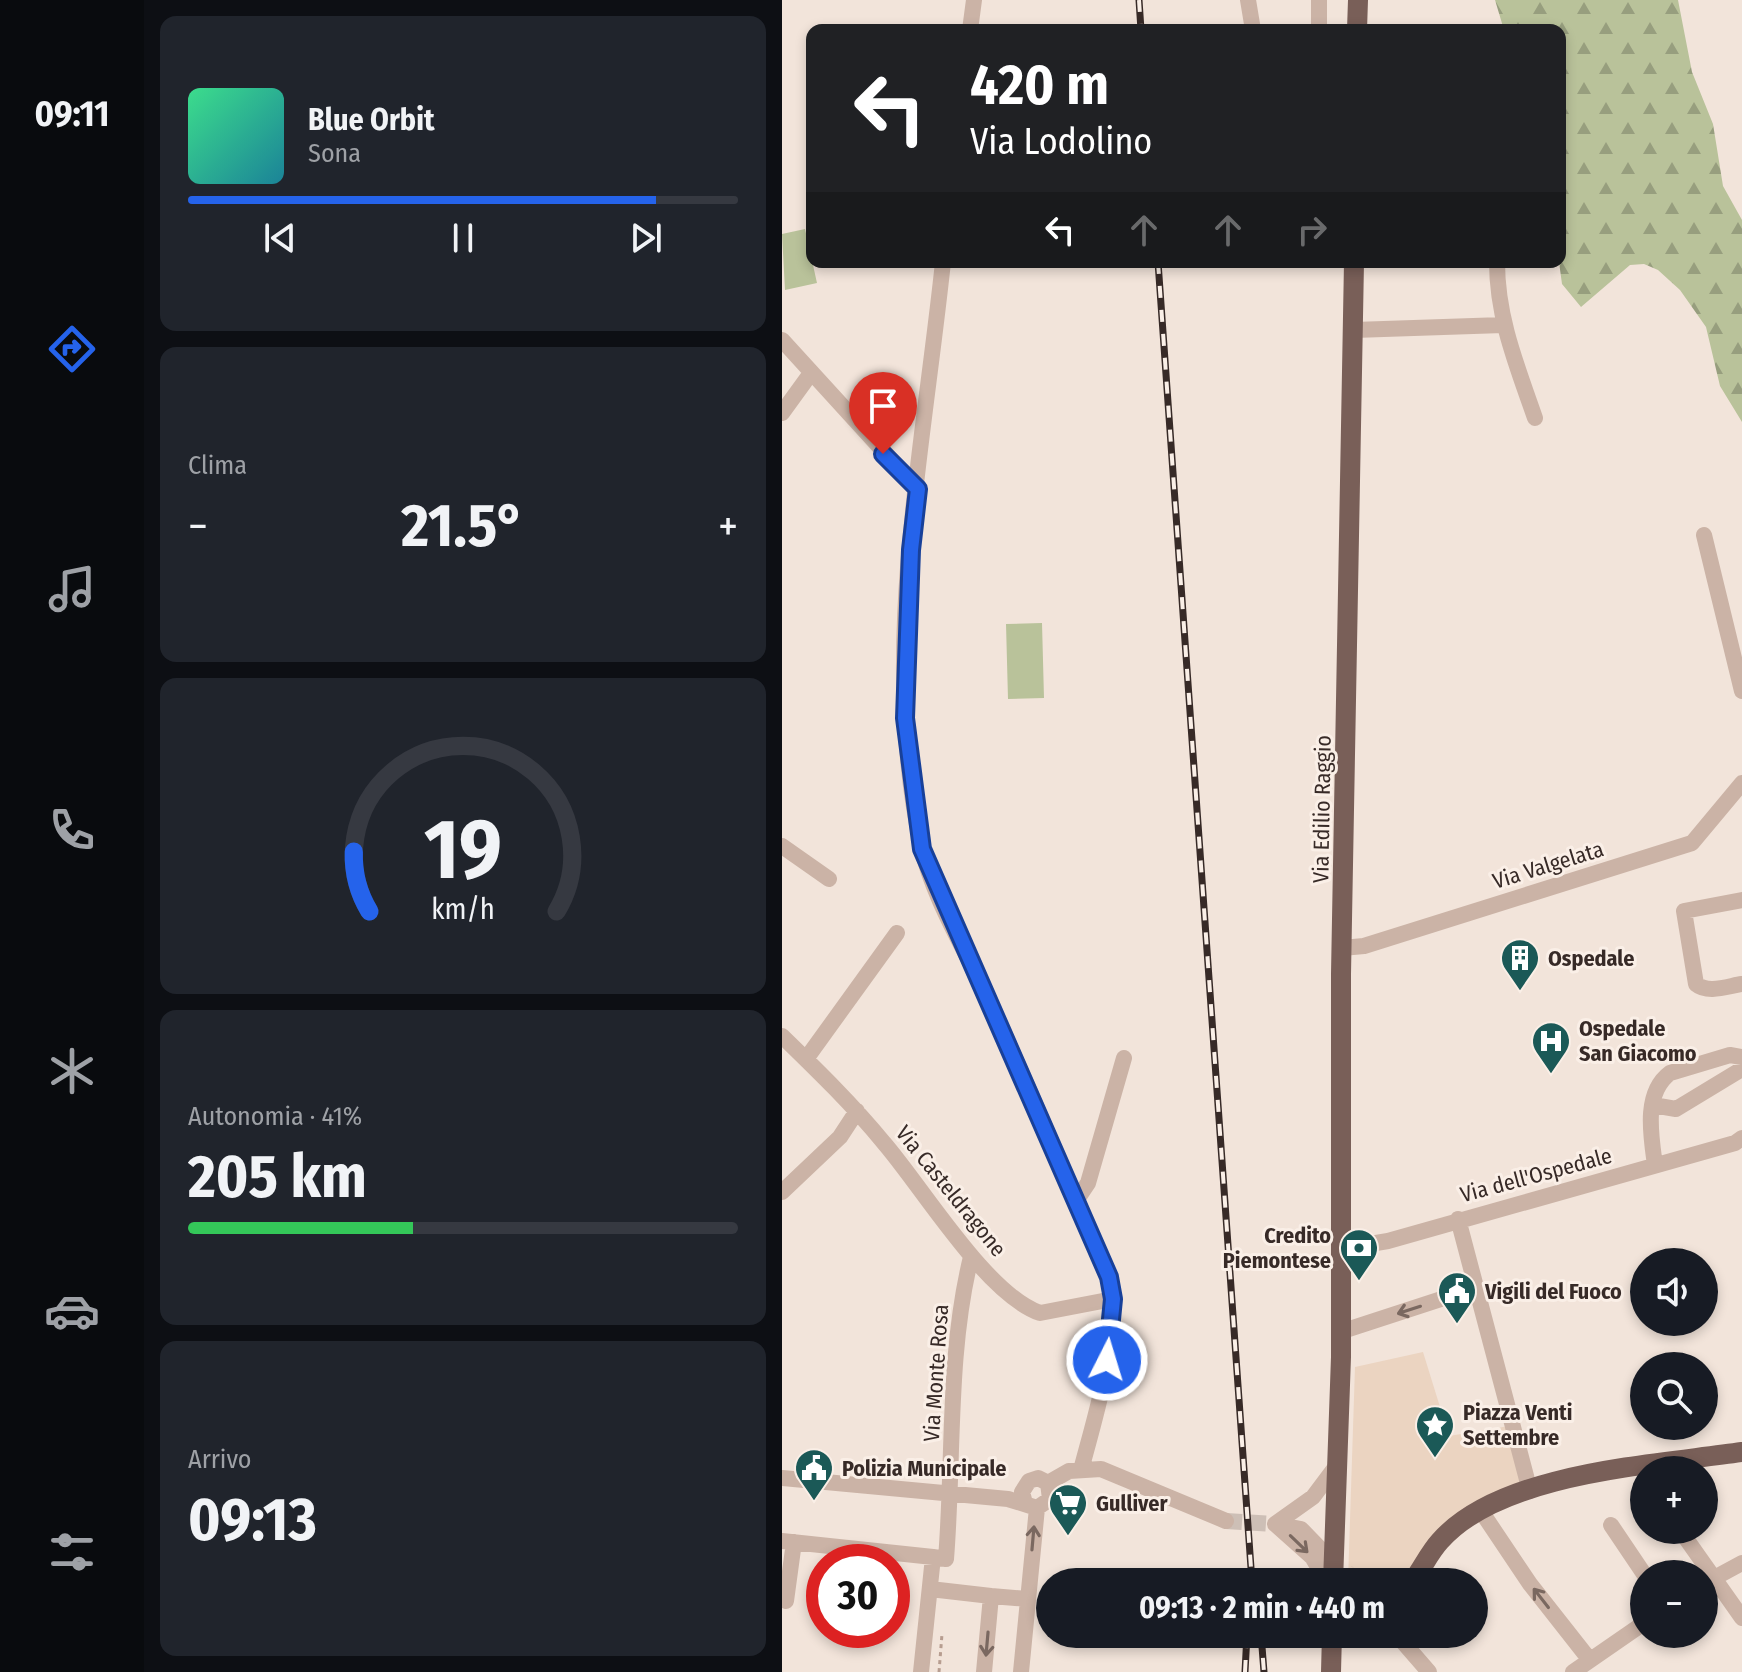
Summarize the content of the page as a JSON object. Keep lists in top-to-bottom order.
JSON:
{
  "streets": {
    "main road": ["Via Edilio Raggio"],
    "street": [
      "Via Valgelata",
      "Via dell'Ospedale",
      "Via Casteldragone",
      "Via Monte Rosa"
    ]
  },
  "crossings": [
    ["Via Edilio Raggio", "Via Valgelata"],
    ["Via Edilio Raggio", "Via dell'Ospedale"],
    ["Via Casteldragone", "Via Monte Rosa"]
  ],
  "places": {
    "building": ["Ospedale"],
    "hospital": ["Ospedale San Giacomo"],
    "bank": ["Credito Piemontese"],
    "public building": ["Vigili del Fuoco", "Polizia Municipale"],
    "place": ["Piazza Venti Settembre"],
    "supermarket": ["Gulliver"]
  },
  "page": {
    "tabs": "09:11",
    "turn": ["420 m", "Via Lodolino"],
    "song": ["Blue Orbit", "Sona"],
    "tile": [
      "Clima",
      ["Autonomia · 41%", "205 km"],
      ["Arrivo", "09:13"]
    ],
    "heat": ["−", "21.5°", "+"],
    "map_buttons": ["+", "−"],
    "limit": "30",
    "trip": "09:13 · 2 min · 440 m",
    "gauge": ["19", "km/h"]
  }
}
